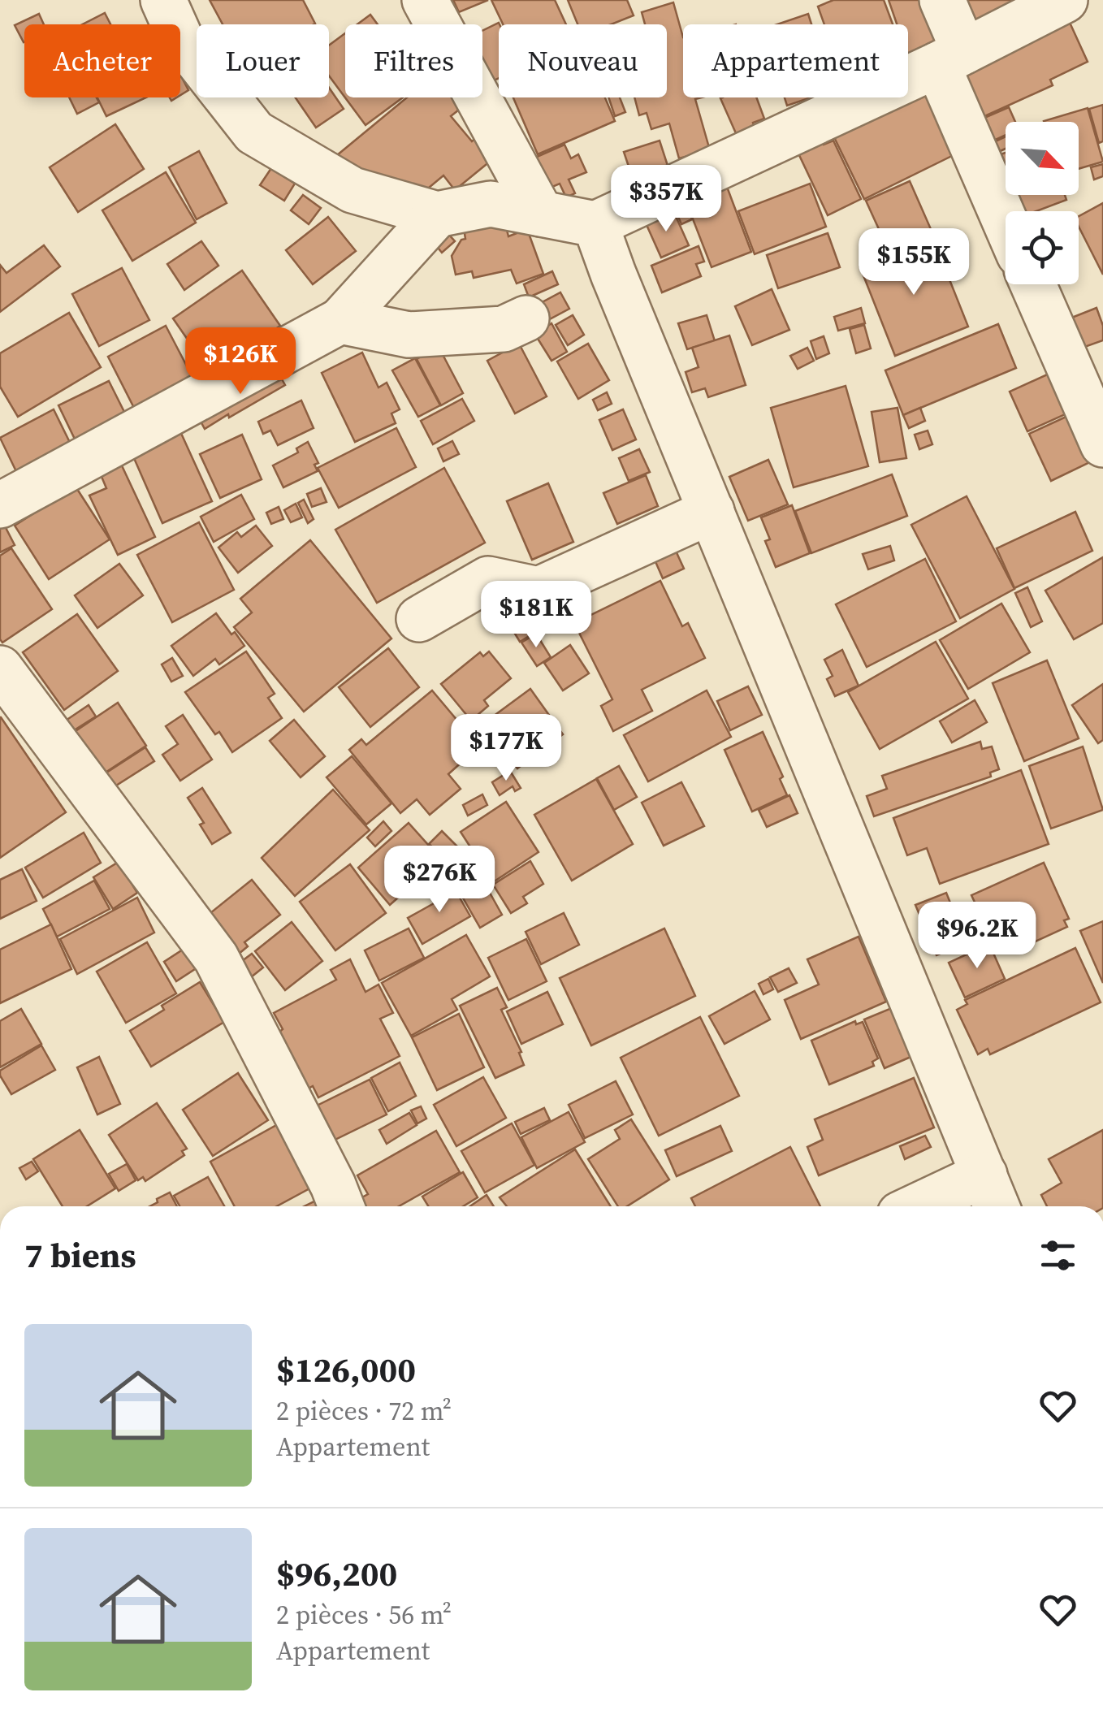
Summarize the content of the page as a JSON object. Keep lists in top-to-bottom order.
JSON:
{
  "north": "bottom right",
  "page": {
    "chip": [
      "Acheter",
      "Louer",
      "Filtres",
      "Nouveau",
      "Appartement"
    ],
    "price": [
      "$357K",
      "$155K",
      "$126K",
      "$181K",
      "$177K",
      "$276K",
      "$96.2K"
    ],
    "heading": "7 biens",
    "list": [
      {
        "name": "$126,000",
        "note": "2 pièces · 72 m² · Appartement"
      },
      {
        "name": "$96,200",
        "note": "2 pièces · 56 m² · Appartement"
      }
    ]
  }
}
